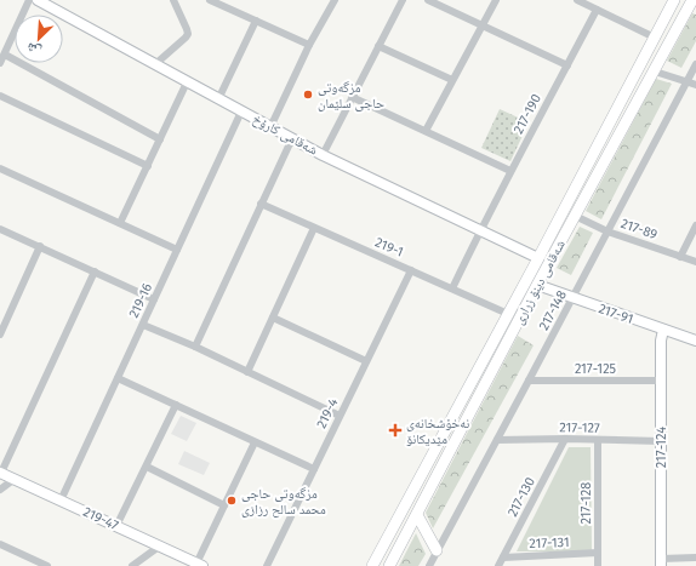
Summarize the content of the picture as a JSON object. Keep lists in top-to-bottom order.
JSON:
{
  "streets": {
    "main road": ["شەقامی دینۆ زراری"],
    "street": [
      "217-190",
      "شەقامی کارۆخ",
      "217-89",
      "219-1",
      "219-16",
      "217-148",
      "217-91",
      "217-125",
      "219-4",
      "217-127",
      "217-124",
      "217-130",
      "217-128",
      "219-47",
      "217-131"
    ]
  },
  "crossings": [
    ["217-190", "شەقامی کارۆخ"],
    ["217-190", "219-1"],
    ["شەقامی کارۆخ", "شەقامی دینۆ زراری"],
    ["شەقامی کارۆخ", "219-16"],
    ["217-89", "شەقامی دینۆ زراری"],
    ["217-89", "217-148"],
    ["219-1", "شەقامی دینۆ زراری"],
    ["219-1", "219-4"],
    ["شەقامی دینۆ زراری", "217-91"],
    ["219-16", "219-47"],
    ["217-148", "217-91"],
    ["217-148", "217-125"],
    ["217-148", "217-127"],
    ["217-91", "217-124"],
    ["217-125", "217-124"],
    ["217-127", "217-124"],
    ["217-127", "217-130"],
    ["217-127", "217-128"],
    ["217-130", "217-131"],
    ["217-128", "217-131"]
  ],
  "places": {
    "other": ["مزگەوتی حاجی سلێمان", "مزگەوتی حاجی محمد سالح رزازی"],
    "health": ["نەخۆشخانەی مێدیکانۆ"]
  },
  "north": "bottom left"
}
